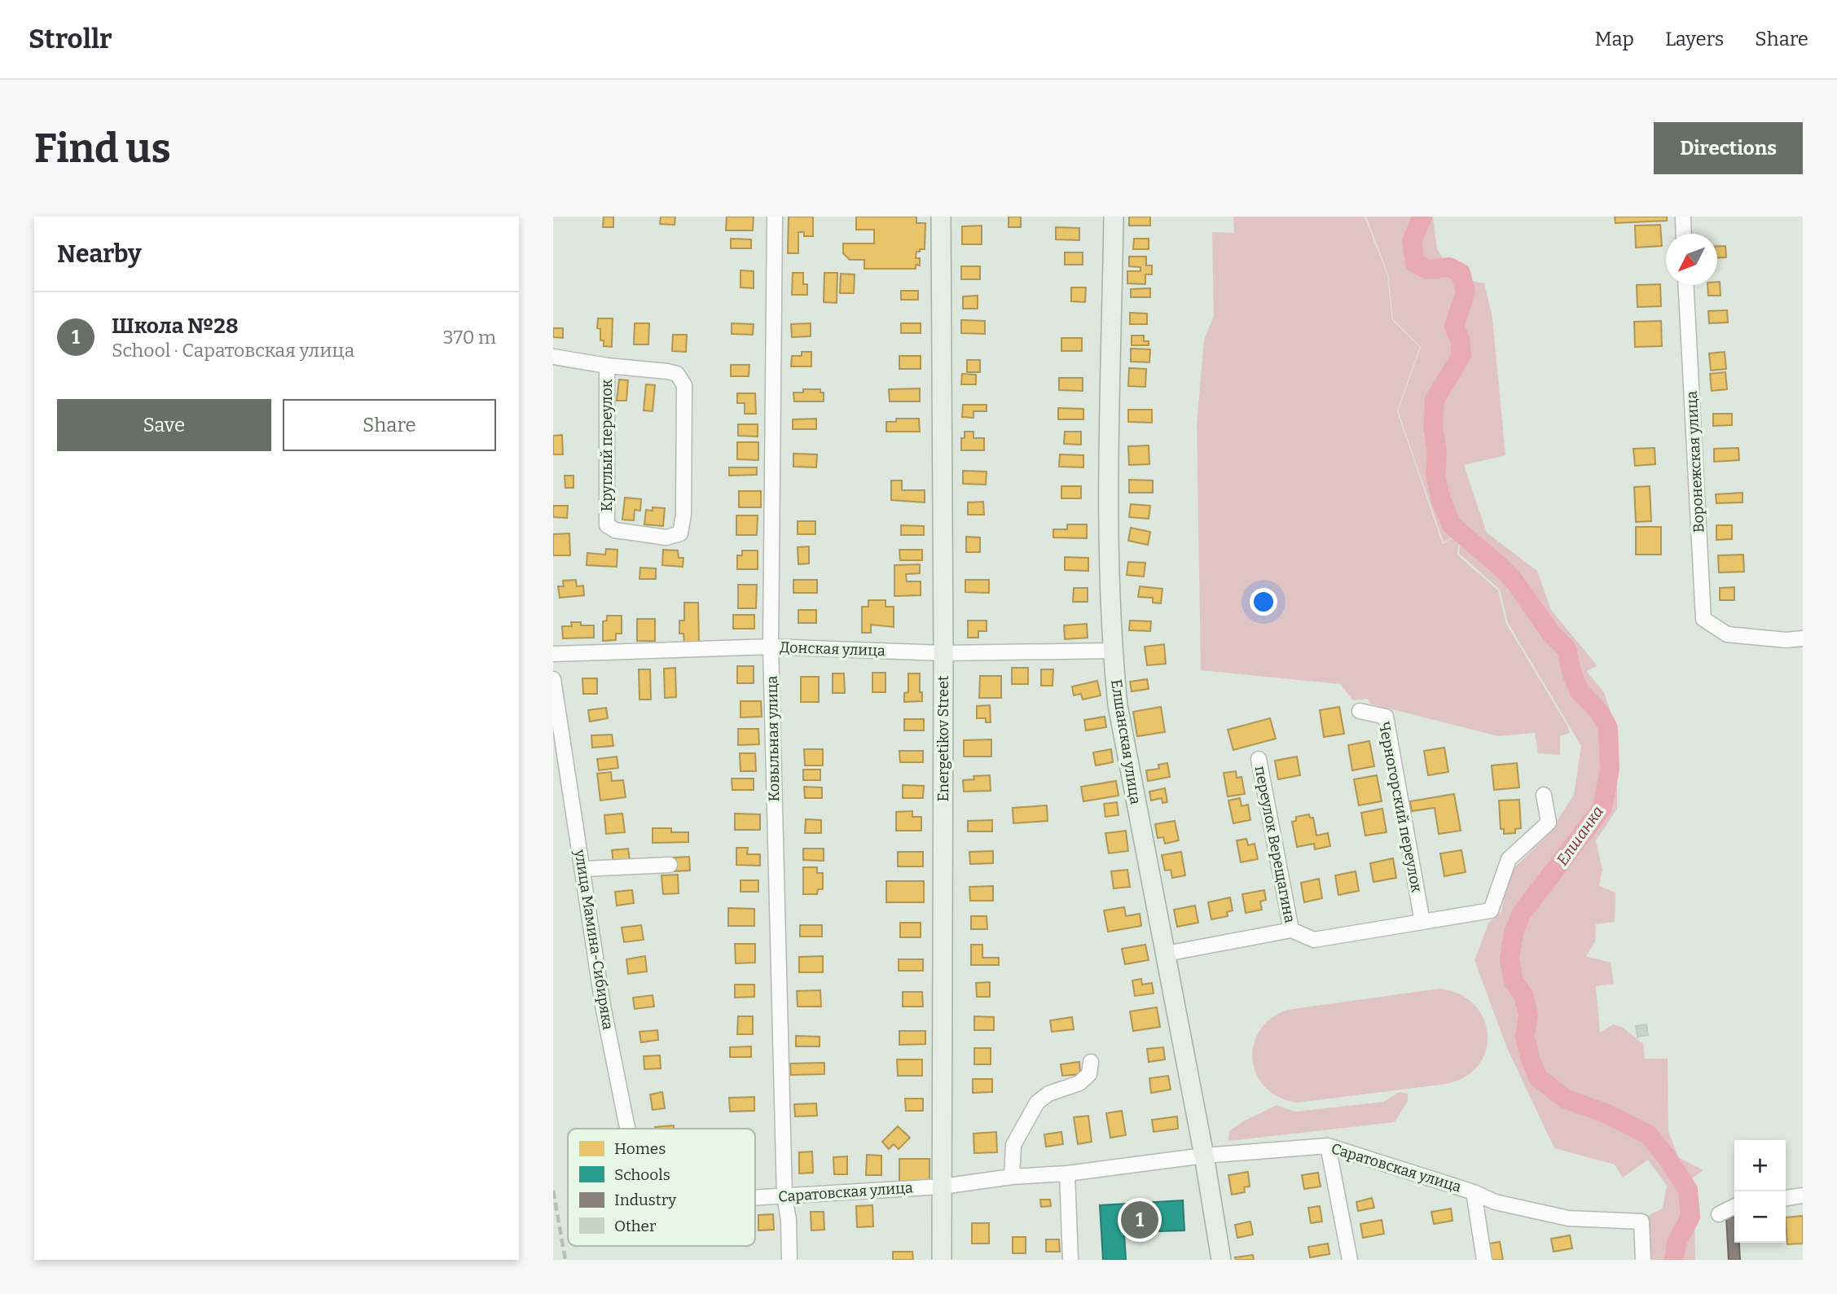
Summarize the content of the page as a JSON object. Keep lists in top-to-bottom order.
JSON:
{
  "streets": {
    "main road": ["Energetikov Street", "Елшанская улица"],
    "street": [
      "Круглый переулок",
      "Воронежская улица",
      "Донская улица",
      "Ковыльная улица",
      "Черногорский переулок",
      "переулок Верещагина",
      "улица Мамина-Сибиряка",
      "Саратовская улица"
    ]
  },
  "crossings": [
    ["Донская улица", "Ковыльная улица"],
    ["Донская улица", "Energetikov Street"],
    ["Донская улица", "Елшанская улица"],
    ["Ковыльная улица", "Саратовская улица"],
    ["Energetikov Street", "Саратовская улица"],
    ["Елшанская улица", "Саратовская улица"]
  ],
  "water": ["Елшанка"],
  "legend": [
    "Homes",
    "Schools",
    "Industry",
    "Other"
  ],
  "north": "bottom left",
  "page": {
    "header": "Strollr",
    "nav": ["Map", "Layers", "Share"],
    "buttons": [
      "Directions",
      ["Save", "Share"]
    ],
    "title": "Find us",
    "heading": "Nearby",
    "list": [
      {
        "mark": "1",
        "name": "Школа №28",
        "note": "School · Саратовская улица",
        "value": "370 m"
      }
    ],
    "map_buttons": ["+", "−"],
    "pins": "1"
  }
}
